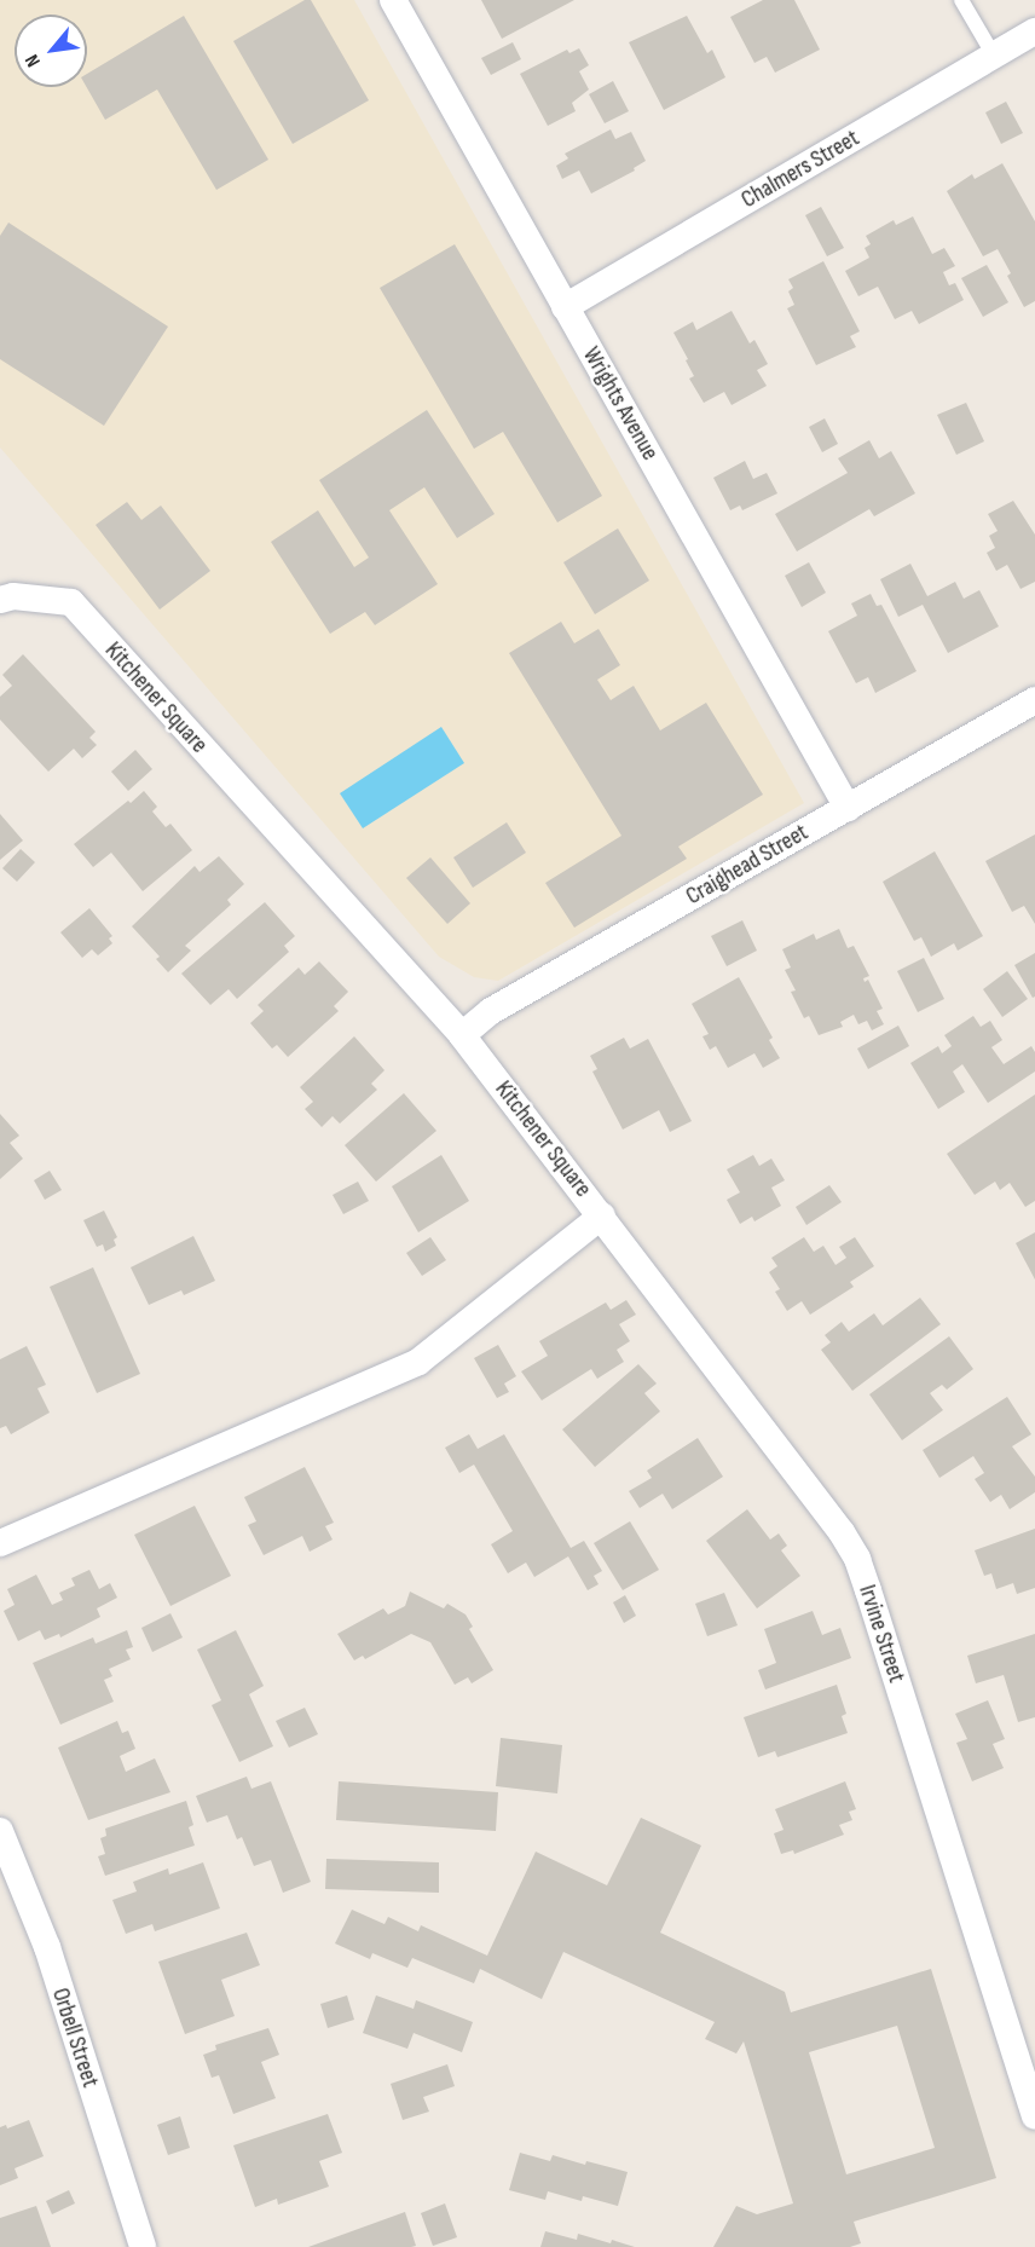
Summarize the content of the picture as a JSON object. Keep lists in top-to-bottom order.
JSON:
{
  "streets": {
    "street": [
      "Chalmers Street",
      "Wrights Avenue",
      "Kitchener Square",
      "Craighead Street",
      "Irvine Street",
      "Orbell Street"
    ]
  },
  "crossings": [
    ["Chalmers Street", "Wrights Avenue"],
    ["Wrights Avenue", "Craighead Street"],
    ["Kitchener Square", "Craighead Street"],
    ["Kitchener Square", "Irvine Street"]
  ],
  "north": "bottom left"
}
